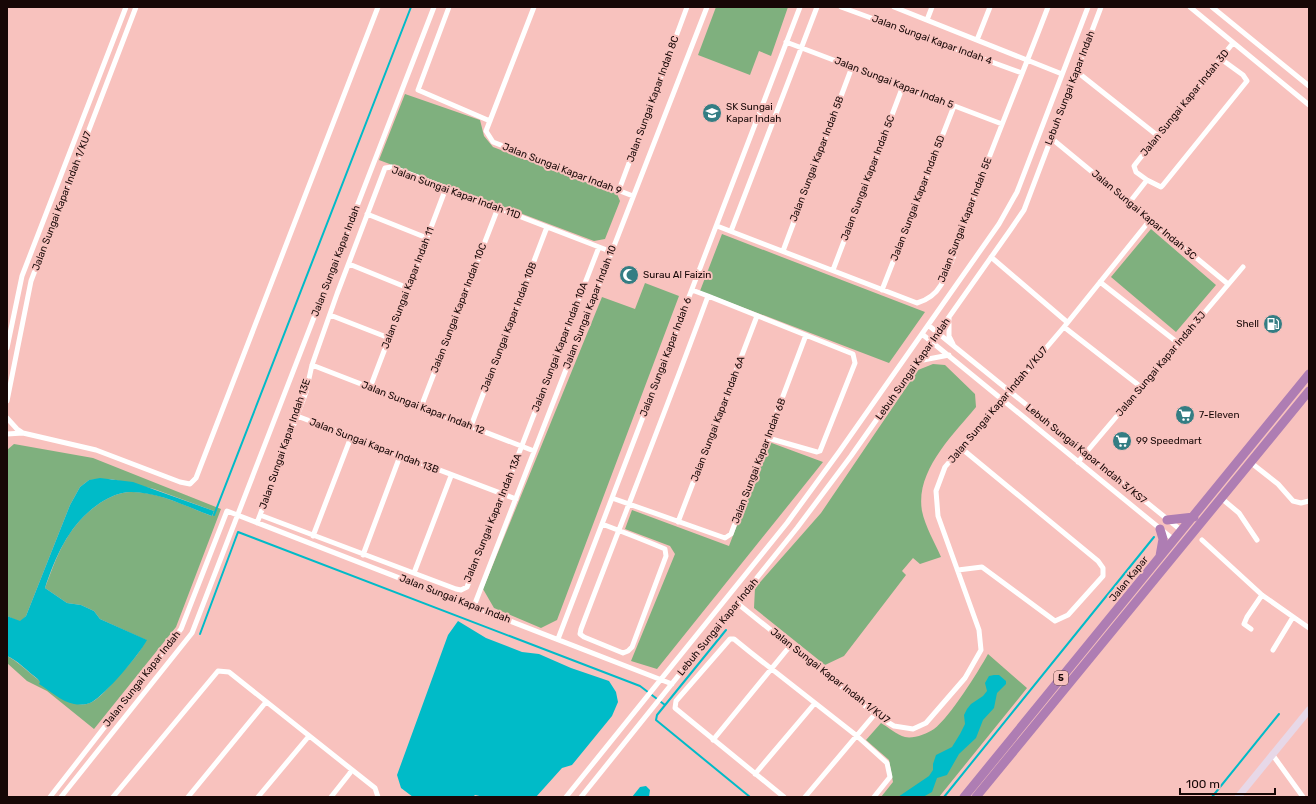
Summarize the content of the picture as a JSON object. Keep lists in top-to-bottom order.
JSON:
{
  "streets": {
    "highway": ["Jalan Kapar", "5"],
    "street": [
      "Jalan Sungai Kapar Indah 4",
      "Jalan Sungai Kapar Indah 5",
      "Lebuh Sungai Kapar Indah",
      "Jalan Sungai Kapar Indah 8C",
      "Jalan Sungai Kapar Indah 3D",
      "Jalan Sungai Kapar Indah 5B",
      "Jalan Sungai Kapar Indah 9",
      "Jalan Sungai Kapar Indah 5C",
      "Jalan Sungai Kapar Indah 11D",
      "Jalan Sungai Kapar Indah 5D",
      "Jalan Sungai Kapar Indah 1/KU7",
      "Jalan Sungai Kapar Indah 3C",
      "Jalan Sungai Kapar Indah 5E",
      "Jalan Sungai Kapar Indah",
      "Jalan Sungai Kapar Indah 11",
      "Jalan Sungai Kapar Indah 10",
      "Jalan Sungai Kapar Indah 10C",
      "Jalan Sungai Kapar Indah 10B",
      "Jalan Sungai Kapar Indah 10A",
      "Jalan Sungai Kapar Indah 6",
      "Jalan Sungai Kapar Indah 3J",
      "Jalan Sungai Kapar Indah 12",
      "Jalan Sungai Kapar Indah 6A",
      "Jalan Sungai Kapar Indah 13E",
      "Jalan Sungai Kapar Indah 13B",
      "Lebuh Sungai Kapar Indah 3/KS7",
      "Jalan Sungai Kapar Indah 6B",
      "Jalan Sungai Kapar Indah 13A"
    ]
  },
  "crossings": [
    ["Jalan Sungai Kapar Indah 4", "Lebuh Sungai Kapar Indah"],
    ["Jalan Sungai Kapar Indah 4", "Jalan Sungai Kapar Indah 5E"],
    ["Jalan Sungai Kapar Indah 5", "Jalan Sungai Kapar Indah 5B"],
    ["Jalan Sungai Kapar Indah 5", "Jalan Sungai Kapar Indah 5C"],
    ["Jalan Sungai Kapar Indah 5", "Jalan Sungai Kapar Indah 5D"],
    ["Jalan Sungai Kapar Indah 5", "Jalan Sungai Kapar Indah 5E"],
    ["Jalan Sungai Kapar Indah 5", "Jalan Sungai Kapar Indah 6"],
    ["Lebuh Sungai Kapar Indah", "Jalan Sungai Kapar Indah 1/KU7"],
    ["Lebuh Sungai Kapar Indah", "Jalan Sungai Kapar Indah 3C"],
    ["Lebuh Sungai Kapar Indah", "Jalan Sungai Kapar Indah"],
    ["Lebuh Sungai Kapar Indah", "Lebuh Sungai Kapar Indah 3/KS7"],
    ["Jalan Sungai Kapar Indah 8C", "Jalan Sungai Kapar Indah 9"],
    ["Jalan Sungai Kapar Indah 5B", "Jalan Sungai Kapar Indah 5E"],
    ["Jalan Sungai Kapar Indah 9", "Jalan Sungai Kapar Indah 10"],
    ["Jalan Sungai Kapar Indah 5C", "Jalan Sungai Kapar Indah 5E"],
    ["Jalan Sungai Kapar Indah 11D", "Jalan Sungai Kapar Indah 11"],
    ["Jalan Sungai Kapar Indah 11D", "Jalan Sungai Kapar Indah 10"],
    ["Jalan Sungai Kapar Indah 11D", "Jalan Sungai Kapar Indah 10C"],
    ["Jalan Sungai Kapar Indah 11D", "Jalan Sungai Kapar Indah 10B"],
    ["Jalan Sungai Kapar Indah 11D", "Jalan Sungai Kapar Indah 10A"],
    ["Jalan Sungai Kapar Indah 11D", "Jalan Sungai Kapar Indah 12"],
    ["Jalan Sungai Kapar Indah 11D", "Jalan Sungai Kapar Indah 13E"],
    ["Jalan Sungai Kapar Indah 5D", "Jalan Sungai Kapar Indah 5E"],
    ["Jalan Sungai Kapar Indah 1/KU7", "Jalan Sungai Kapar Indah 3C"],
    ["Jalan Sungai Kapar Indah 1/KU7", "Lebuh Sungai Kapar Indah 3/KS7"],
    ["Jalan Sungai Kapar Indah 3C", "Jalan Sungai Kapar Indah 3J"],
    ["Jalan Sungai Kapar Indah 5E", "Jalan Sungai Kapar Indah 6"],
    ["Jalan Sungai Kapar Indah", "Jalan Sungai Kapar Indah 10"],
    ["Jalan Sungai Kapar Indah", "Jalan Sungai Kapar Indah 6"],
    ["Jalan Sungai Kapar Indah", "Jalan Sungai Kapar Indah 13E"],
    ["Jalan Sungai Kapar Indah 11", "Jalan Sungai Kapar Indah 12"],
    ["Jalan Sungai Kapar Indah 10", "Jalan Sungai Kapar Indah 12"],
    ["Jalan Sungai Kapar Indah 10", "Jalan Sungai Kapar Indah 13B"],
    ["Jalan Sungai Kapar Indah 10C", "Jalan Sungai Kapar Indah 12"],
    ["Jalan Sungai Kapar Indah 10B", "Jalan Sungai Kapar Indah 12"],
    ["Jalan Sungai Kapar Indah 10A", "Jalan Sungai Kapar Indah 12"],
    ["Jalan Sungai Kapar Indah 10A", "Jalan Sungai Kapar Indah 13A"],
    ["Jalan Sungai Kapar Indah 6", "Jalan Sungai Kapar Indah 6A"],
    ["Jalan Sungai Kapar Indah 6", "Jalan Sungai Kapar Indah 6B"],
    ["Jalan Sungai Kapar Indah 3J", "Lebuh Sungai Kapar Indah 3/KS7"],
    ["Jalan Sungai Kapar Indah 12", "Jalan Sungai Kapar Indah 13E"],
    ["Jalan Sungai Kapar Indah 12", "Jalan Sungai Kapar Indah 13A"],
    ["Jalan Sungai Kapar Indah 6A", "Jalan Sungai Kapar Indah 6B"],
    ["Jalan Sungai Kapar Indah 13E", "Jalan Sungai Kapar Indah 13B"],
    ["Jalan Sungai Kapar Indah 13E", "Jalan Sungai Kapar Indah 13A"],
    ["Jalan Sungai Kapar Indah 13B", "Jalan Sungai Kapar Indah 13A"],
    ["Lebuh Sungai Kapar Indah 3/KS7", "Jalan Kapar"]
  ],
  "places": {
    "school or university": ["SK Sungai Kapar Indah"],
    "mosque": ["Surau Al Faizin"],
    "fuel station": ["Shell"],
    "supermarket": ["7-Eleven", "99 Speedmart"]
  },
  "scale_bar": "100 m"
}
